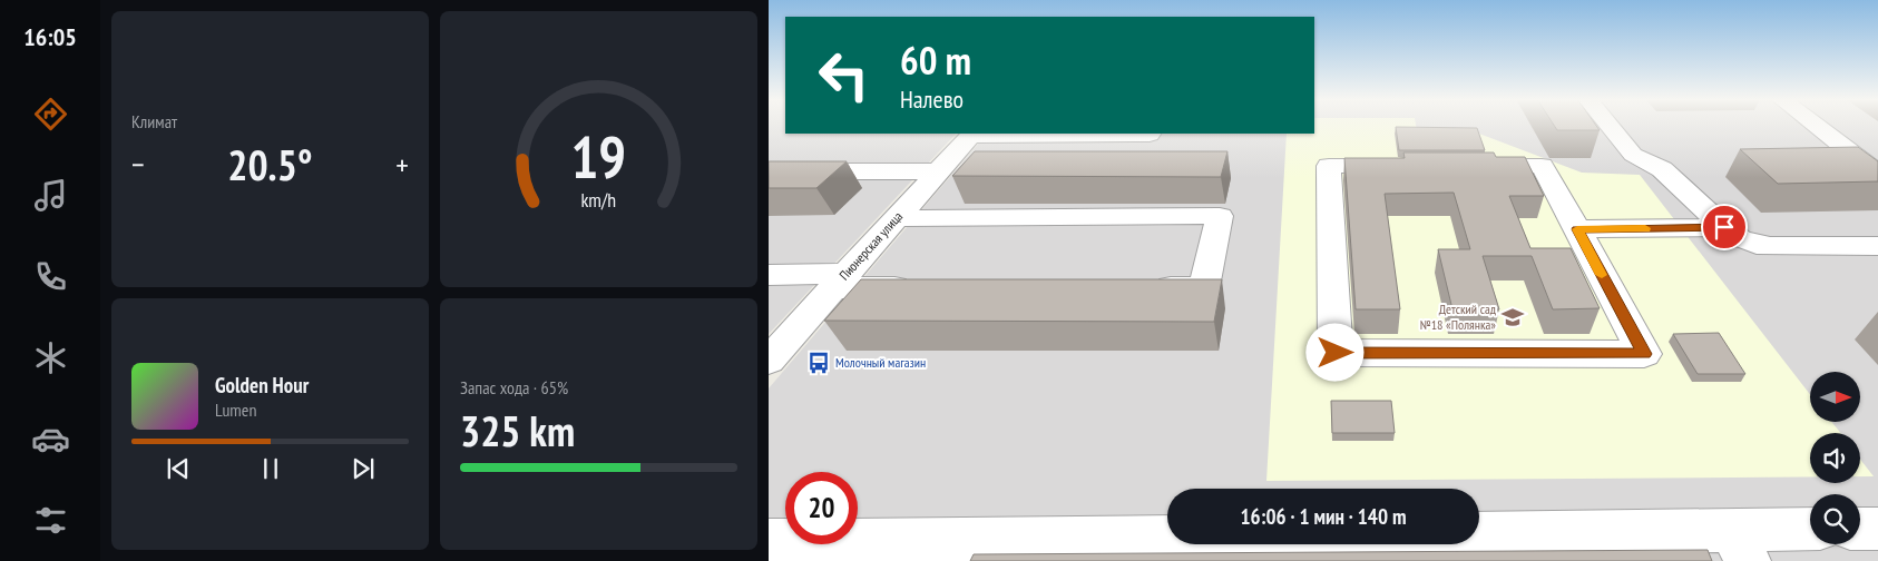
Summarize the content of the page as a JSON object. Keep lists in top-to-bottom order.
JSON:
{
  "streets": {
    "street": ["Пионерская улица"]
  },
  "places": {
    "school or university": ["Детский сад №18 «Полянка»"],
    "bus stop": ["Молочный магазин"]
  },
  "north": "right",
  "page": {
    "tabs": "16:05",
    "tile": [
      "Климат",
      ["Запас хода · 65%", "325 km"]
    ],
    "turn": ["60 m", "Налево"],
    "heat": ["−", "20.5°", "+"],
    "song": ["Golden Hour", "Lumen"],
    "limit": "20",
    "trip": "16:06 · 1 мин · 140 m",
    "gauge": ["19", "km/h"]
  }
}
